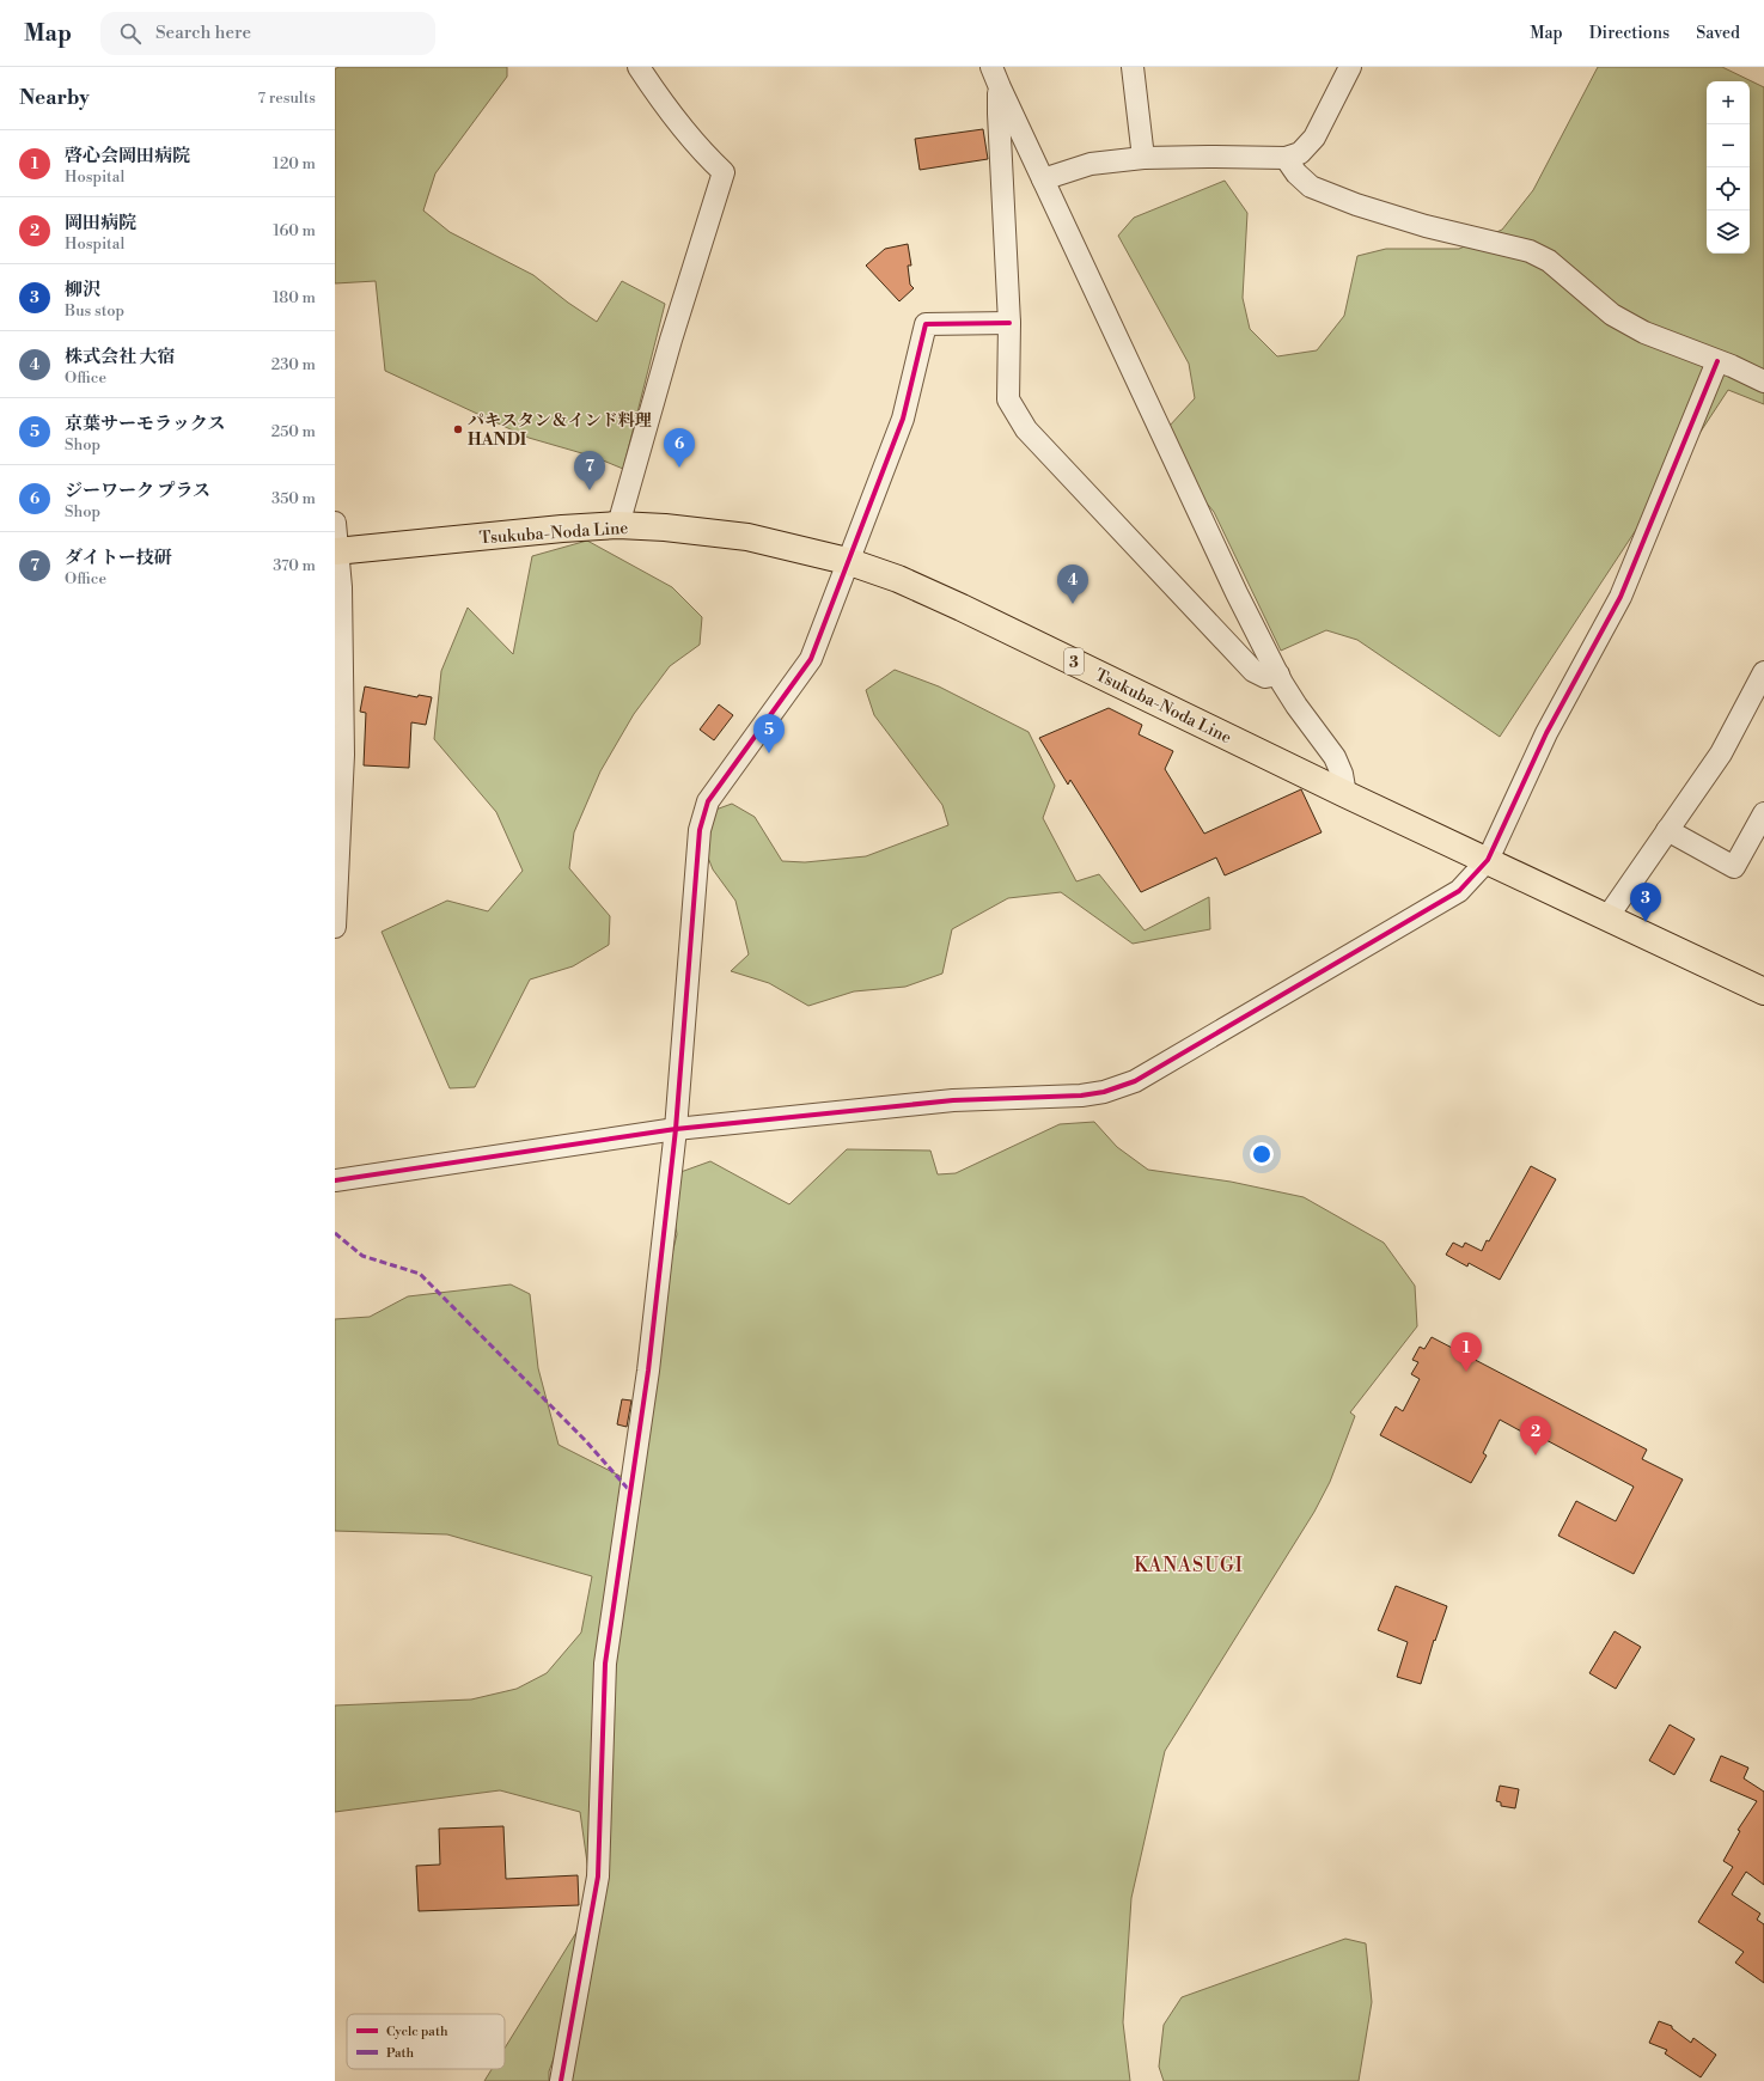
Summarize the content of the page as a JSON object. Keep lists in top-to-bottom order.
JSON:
{
  "streets": {
    "main road": ["Tsukuba-Noda Line", "3"]
  },
  "districts": ["KANASUGI"],
  "places": ["パキスタン＆インド料理 HANDI"],
  "legend": ["Cycle path", "Path"],
  "page": {
    "header": "Map",
    "search": "Search here",
    "nav": ["Map", "Directions", "Saved"],
    "heading": ["Nearby", "7 results"],
    "map_buttons": ["+", "−"],
    "list": [
      {
        "mark": "1",
        "name": "啓心会岡田病院",
        "note": "Hospital",
        "value": "120 m"
      },
      {
        "mark": "2",
        "name": "岡田病院",
        "note": "Hospital",
        "value": "160 m"
      },
      {
        "mark": "3",
        "name": "柳沢",
        "note": "Bus stop",
        "value": "180 m"
      },
      {
        "mark": "4",
        "name": "株式会社 大宿",
        "note": "Office",
        "value": "230 m"
      },
      {
        "mark": "5",
        "name": "京葉サーモラックス",
        "note": "Shop",
        "value": "250 m"
      },
      {
        "mark": "6",
        "name": "ジーワーク プラス",
        "note": "Shop",
        "value": "350 m"
      },
      {
        "mark": "7",
        "name": "ダイトー技研",
        "note": "Office",
        "value": "370 m"
      }
    ],
    "pins": [
      "6",
      "7",
      "4",
      "5",
      "3",
      "1",
      "2"
    ]
  }
}
